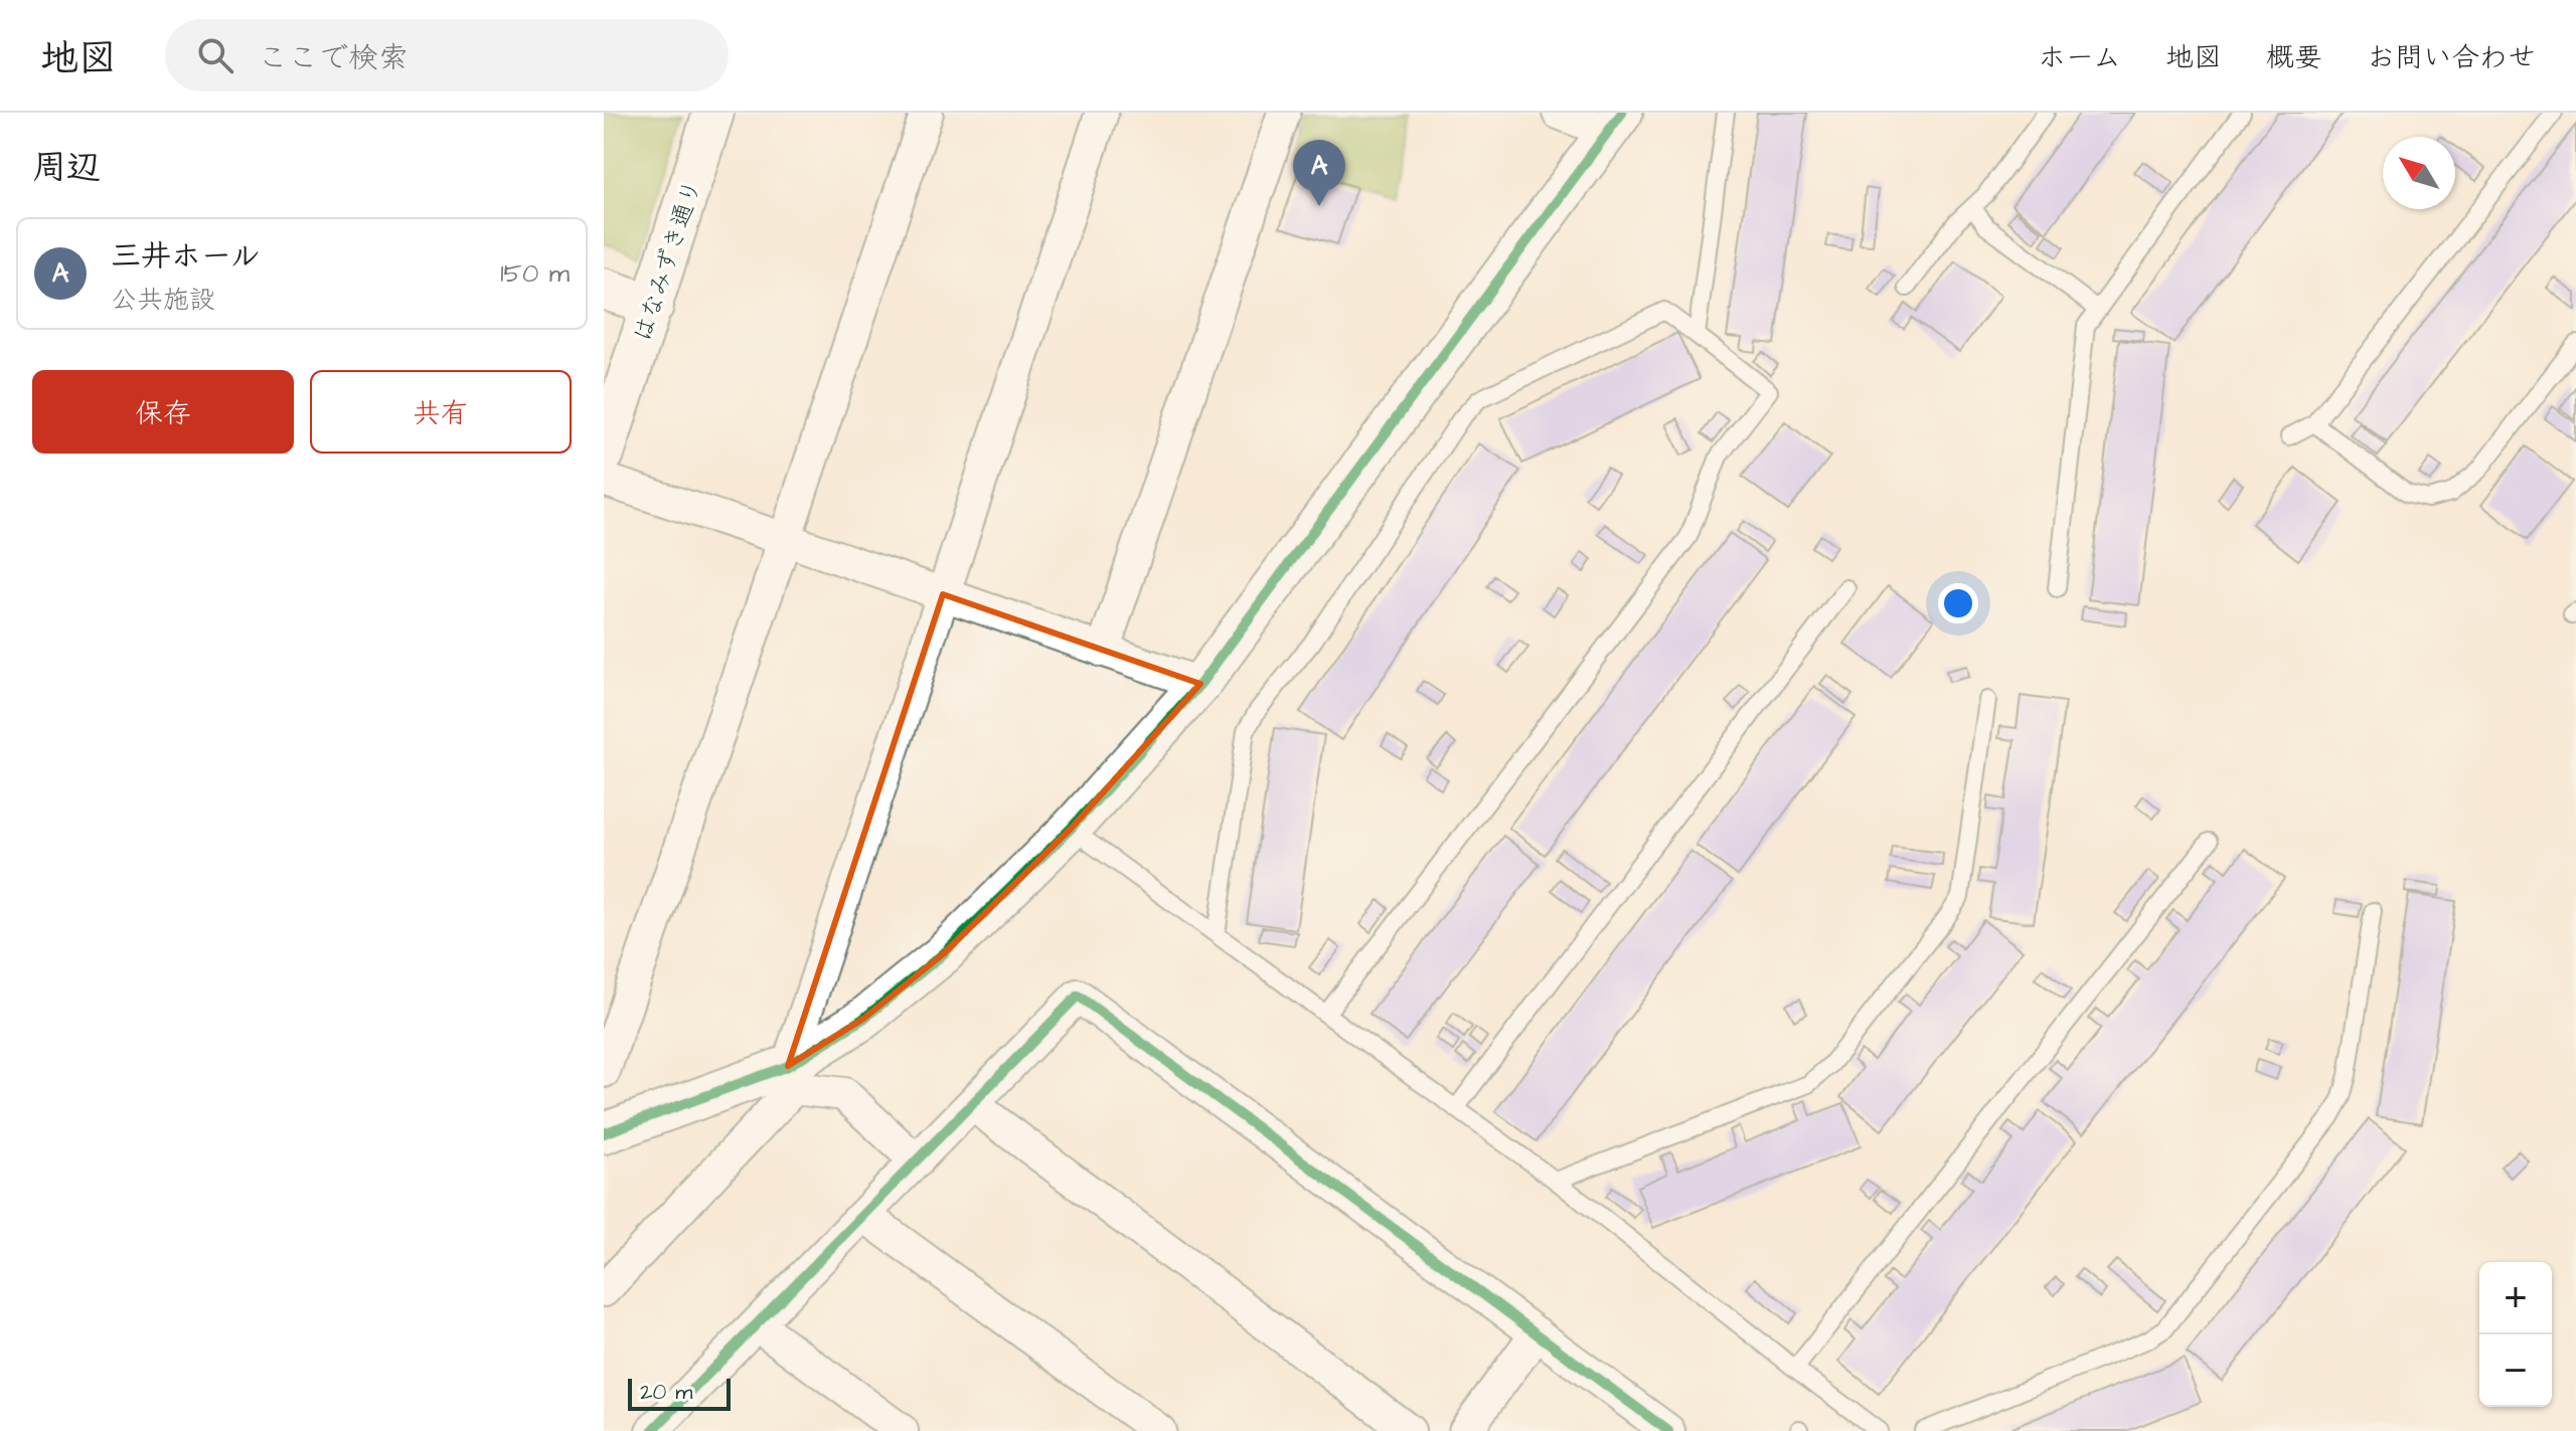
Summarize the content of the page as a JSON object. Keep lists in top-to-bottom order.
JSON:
{
  "streets": {
    "street": ["はなみずき通り"]
  },
  "scale_bar": "20 m",
  "north": "top left",
  "page": {
    "header": "地図",
    "search": "ここで検索",
    "nav": [
      "ホーム",
      "地図",
      "概要",
      "お問い合わせ"
    ],
    "heading": "周辺",
    "pins": "A",
    "list": [
      {
        "mark": "A",
        "name": "三井ホール",
        "note": "公共施設",
        "value": "150 m"
      }
    ],
    "buttons": ["保存", "共有"],
    "map_buttons": ["+", "−"],
    "scale": "20 m"
  }
}
